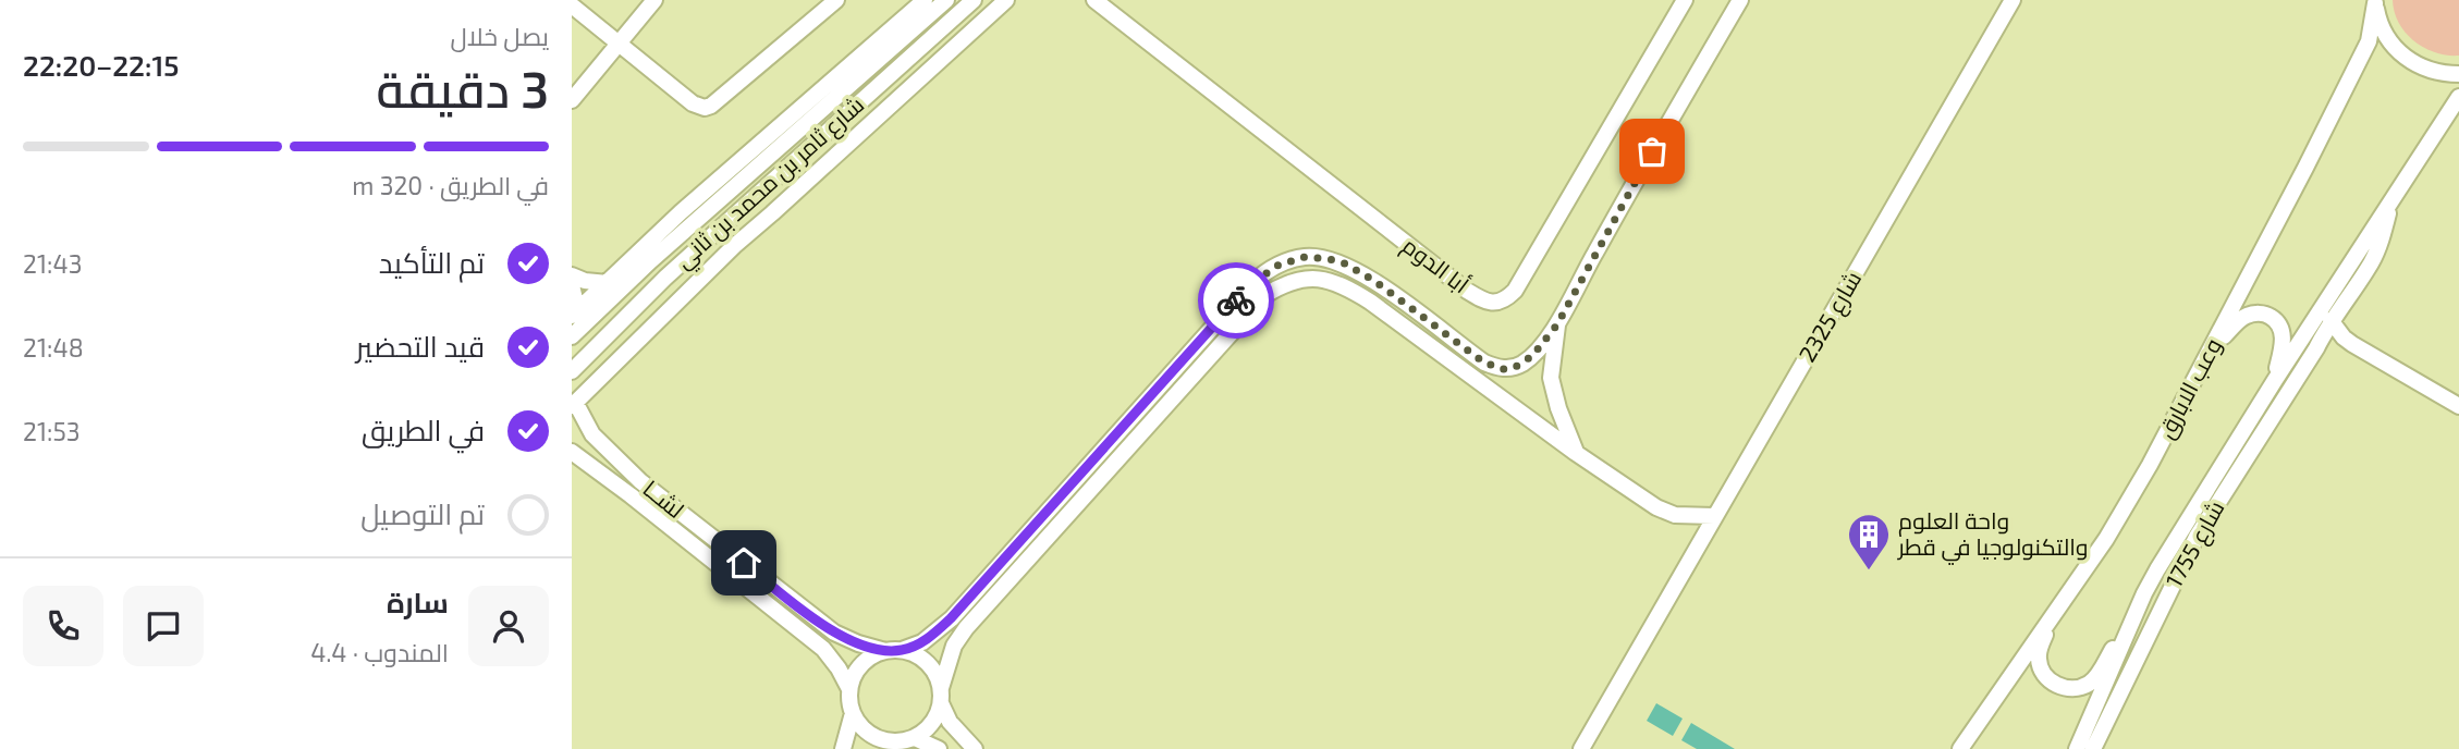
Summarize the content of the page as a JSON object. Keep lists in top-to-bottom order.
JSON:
{
  "streets": {
    "street": [
      "شارع ثامر بن محمد بن ثاني",
      "أبا الدوم",
      "شارع 2325",
      "وعب الابارق",
      "لشــا",
      "شارع 1755"
    ]
  },
  "places": {
    "building": ["واحة العلوم والتكنولوجيا في قطر"]
  },
  "page": {
    "heading": ["3 دقيقة", "يصل خلال", "22:15–22:20"],
    "panel": ["سارة", "المندوب · 4.4"],
    "bar": "في الطريق · 320 m",
    "list": [
      ["تم التأكيد", "21:43"],
      ["قيد التحضير", "21:48"],
      ["في الطريق", "21:53"],
      "تم التوصيل"
    ]
  }
}
